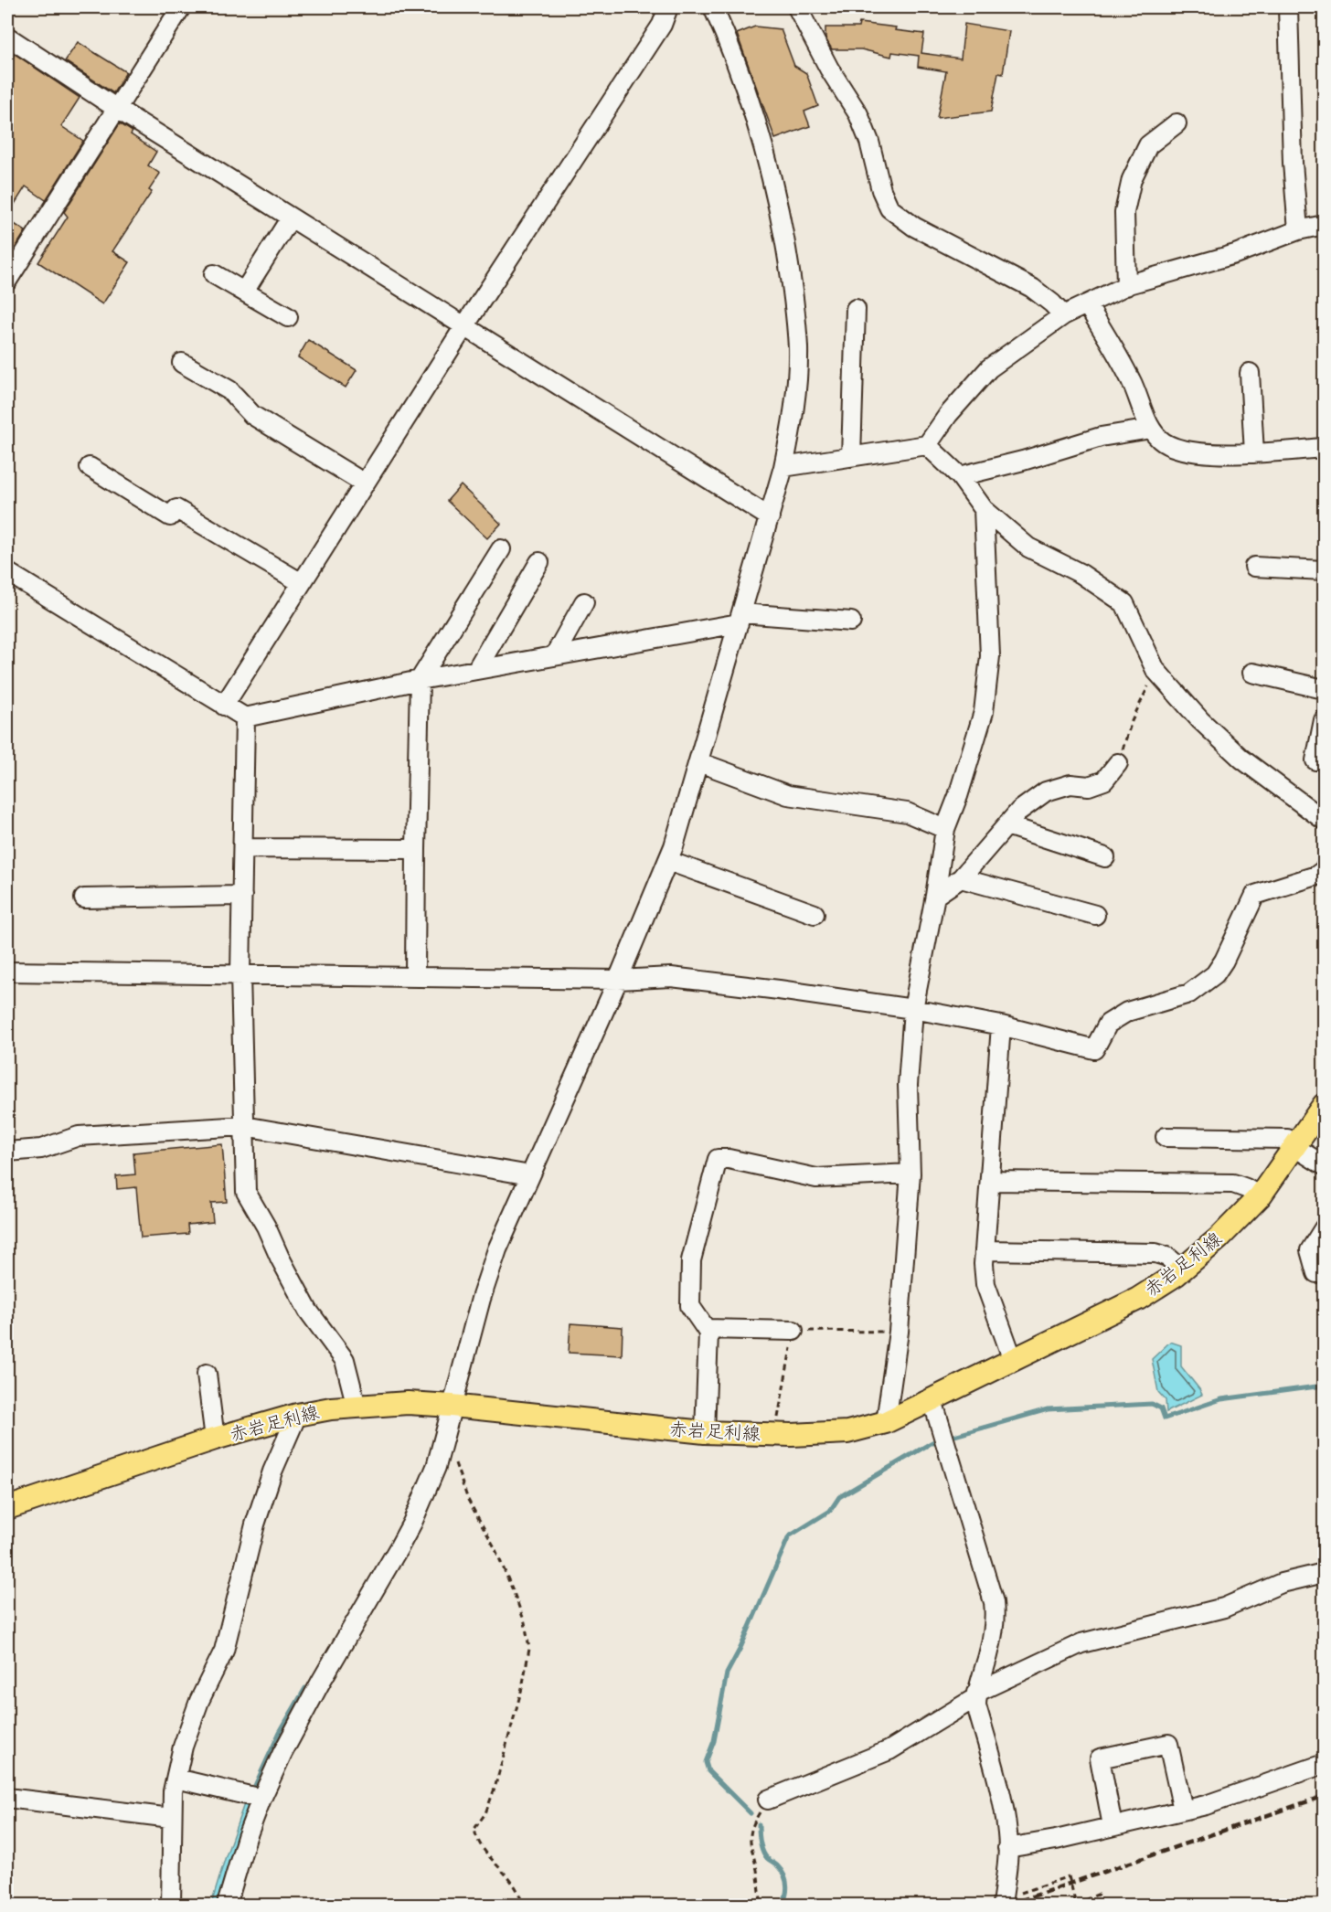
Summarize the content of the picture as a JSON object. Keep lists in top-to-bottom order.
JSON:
{
  "streets": {
    "main road": ["赤岩足利線"]
  }
}
